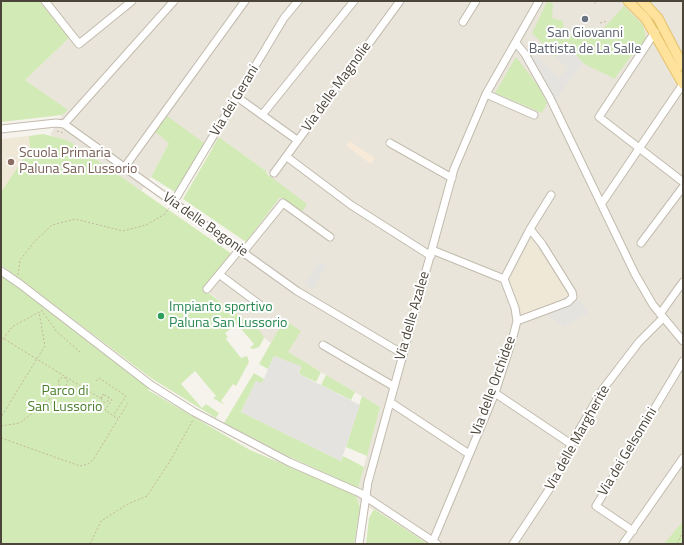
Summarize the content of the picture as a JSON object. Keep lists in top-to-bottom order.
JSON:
{
  "streets": {
    "street": [
      "Via delle Magnolie",
      "Via dei Gerani",
      "Via delle Begonie",
      "Via delle Azalee",
      "Via delle Orchidee",
      "Via delle Margherite",
      "Via dei Gelsomini"
    ]
  },
  "crossings": [
    ["Via dei Gerani", "Via delle Begonie"],
    ["Via delle Begonie", "Via delle Azalee"]
  ],
  "parks": ["Parco di San Lussorio"],
  "places": ["San Giovanni Battista de La Salle", "Scuola Primaria Paluna San Lussorio", "Impianto sportivo Paluna San Lussorio"]
}
